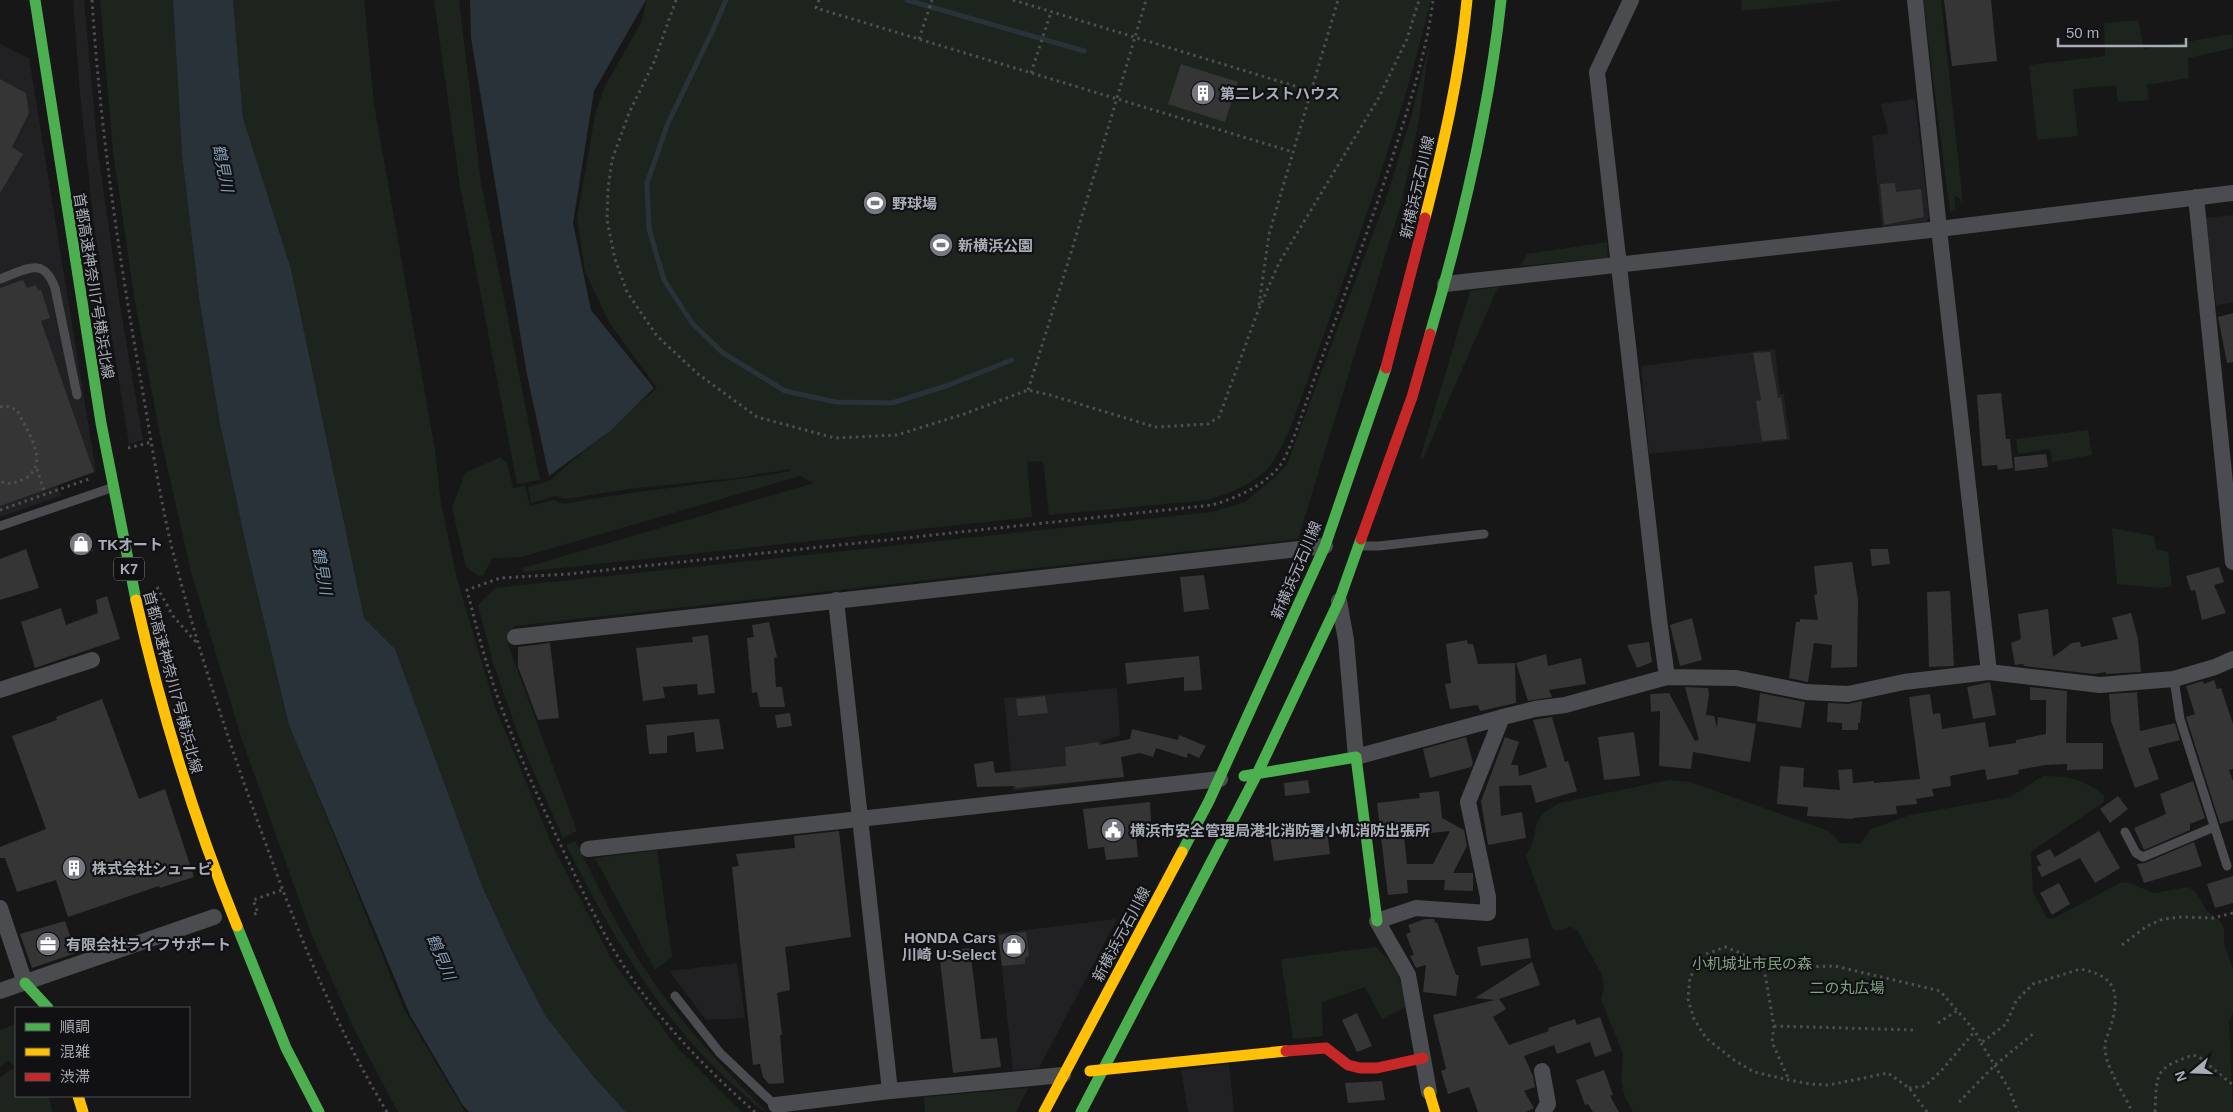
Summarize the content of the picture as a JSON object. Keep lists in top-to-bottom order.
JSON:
{
  "streets": {
    "main road": ["新横浜元石川線", "首都高速神奈川7号横浜北線", "K7"]
  },
  "water": ["鶴見川"],
  "parks": ["小机城址市民の森", "二の丸広場"],
  "places": {
    "building": ["第二レストハウス", "株式会社シュービ"],
    "sports": ["野球場", "新横浜公園"],
    "shop": ["TKオート", "HONDA Cars 川崎 U-Select"],
    "public building": ["横浜市安全管理局港北消防署小机消防出張所"],
    "office": ["有限会社ライフサポート"]
  },
  "legend": ["順調", "混雑", "渋滞"],
  "scale_bar": "50 m",
  "north": "left"
}
